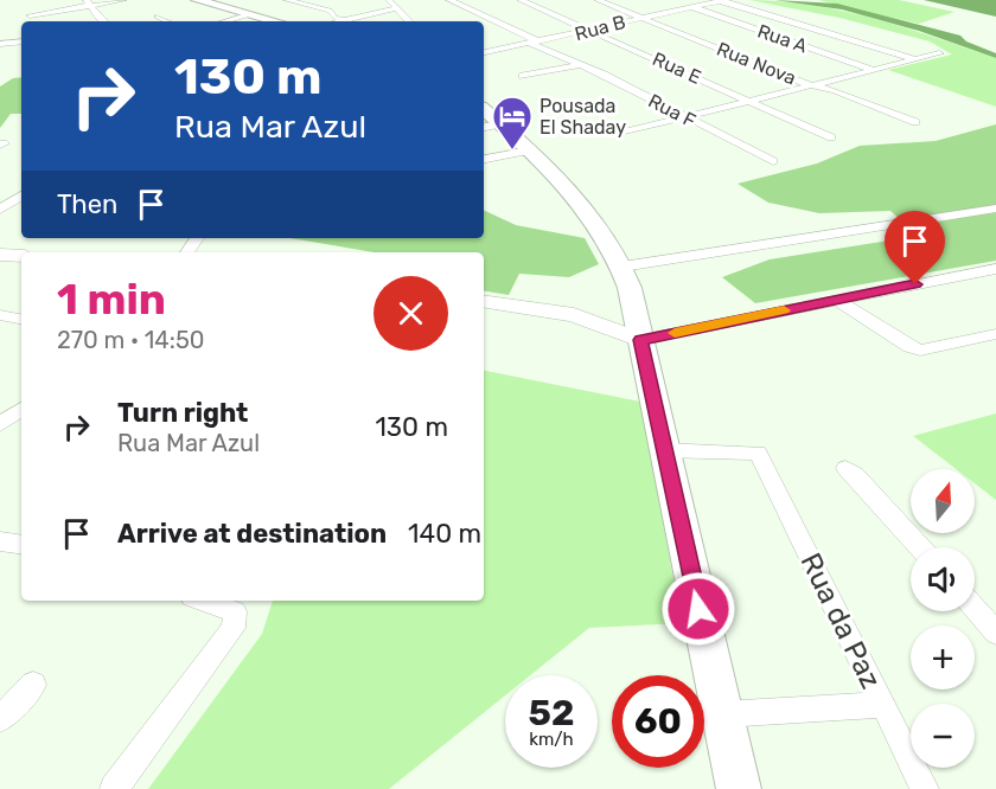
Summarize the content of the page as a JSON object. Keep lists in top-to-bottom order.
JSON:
{
  "streets": {
    "street": [
      "Rua B",
      "Rua A",
      "Rua Nova",
      "Rua E",
      "Rua F",
      "Rua da Paz"
    ]
  },
  "crossings": [
    ["Rua B", "Rua A"],
    ["Rua B", "Rua Nova"],
    ["Rua B", "Rua E"],
    ["Rua B", "Rua F"],
    ["Rua A", "Rua Nova"],
    ["Rua A", "Rua E"],
    ["Rua A", "Rua F"]
  ],
  "places": {
    "hotel": ["Pousada El Shaday"]
  },
  "north": "top",
  "page": {
    "turn": ["130 m", "Rua Mar Azul"],
    "then": "Then",
    "heading": ["1 min", "270 m · 14:50"],
    "list": [
      {
        "name": "Turn right",
        "note": "Rua Mar Azul",
        "value": "130 m"
      },
      {
        "name": "Arrive at destination",
        "value": "140 m"
      }
    ],
    "map_buttons": ["+", "−"],
    "speed": "52 km/h",
    "limit": "60"
  }
}
